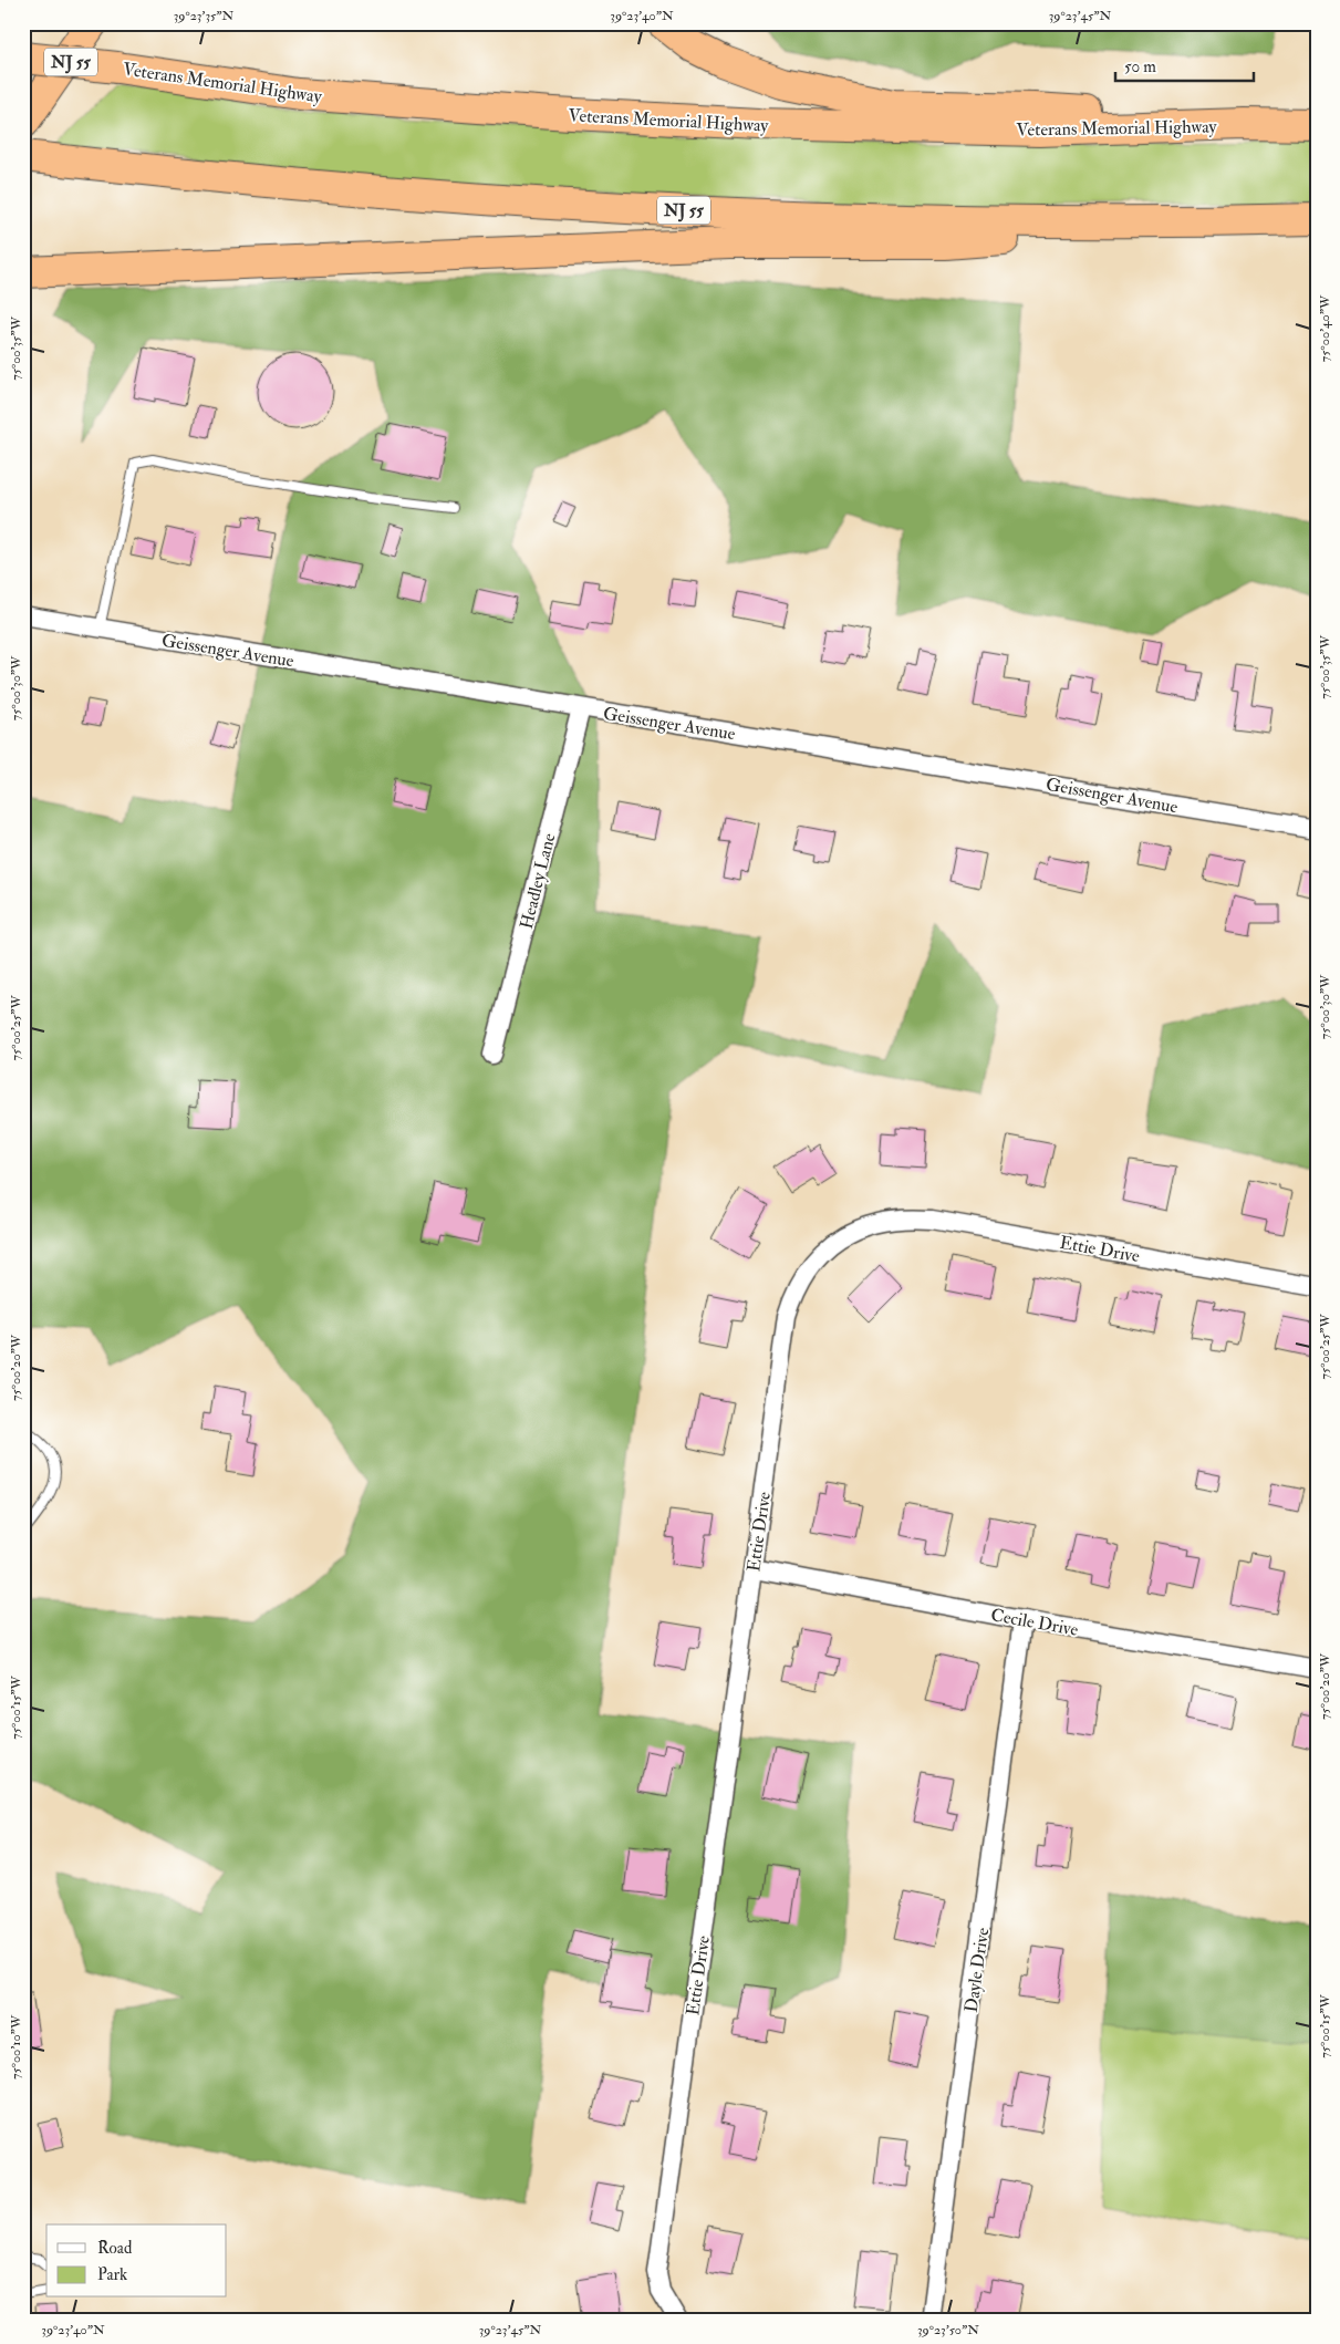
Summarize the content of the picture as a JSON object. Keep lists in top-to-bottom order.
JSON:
{
  "streets": {
    "highway": ["NJ 55", "Veterans Memorial Highway"],
    "street": [
      "Geissenger Avenue",
      "Headley Lane",
      "Ettie Drive",
      "Cecile Drive",
      "Dayle Drive"
    ]
  },
  "crossings": [
    ["Geissenger Avenue", "Headley Lane"],
    ["Ettie Drive", "Cecile Drive"],
    ["Cecile Drive", "Dayle Drive"]
  ],
  "legend": ["Road", "Park"],
  "scale_bar": "50 m",
  "coordinates": [
    "39°23'35\"N",
    "39°23'40\"N",
    "39°23'45\"N",
    "75°00'40\"W",
    "75°00'35\"W",
    "75°00'30\"W",
    "75°00'25\"W",
    "75°00'20\"W",
    "75°00'15\"W",
    "75°00'10\"W",
    "39°23'50\"N"
  ]
}
